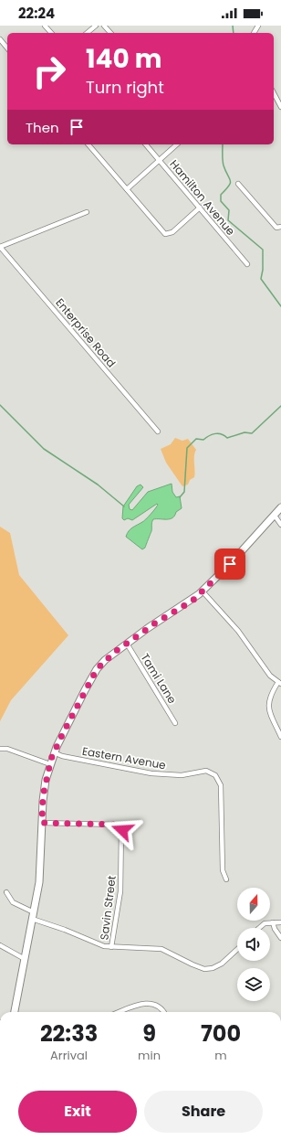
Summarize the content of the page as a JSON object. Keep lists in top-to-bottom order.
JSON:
{
  "streets": {
    "street": [
      "Hamilton Avenue",
      "Enterprise Road",
      "Tami Lane",
      "Eastern Avenue",
      "Savin Street"
    ]
  },
  "north": "top",
  "page": {
    "status": "22:24",
    "turn": ["140 m", "Turn right"],
    "then": "Then",
    "eta": [
      "22:33",
      "Arrival",
      "9",
      "min",
      "700",
      "m"
    ],
    "buttons": ["Exit", "Share"]
  }
}
